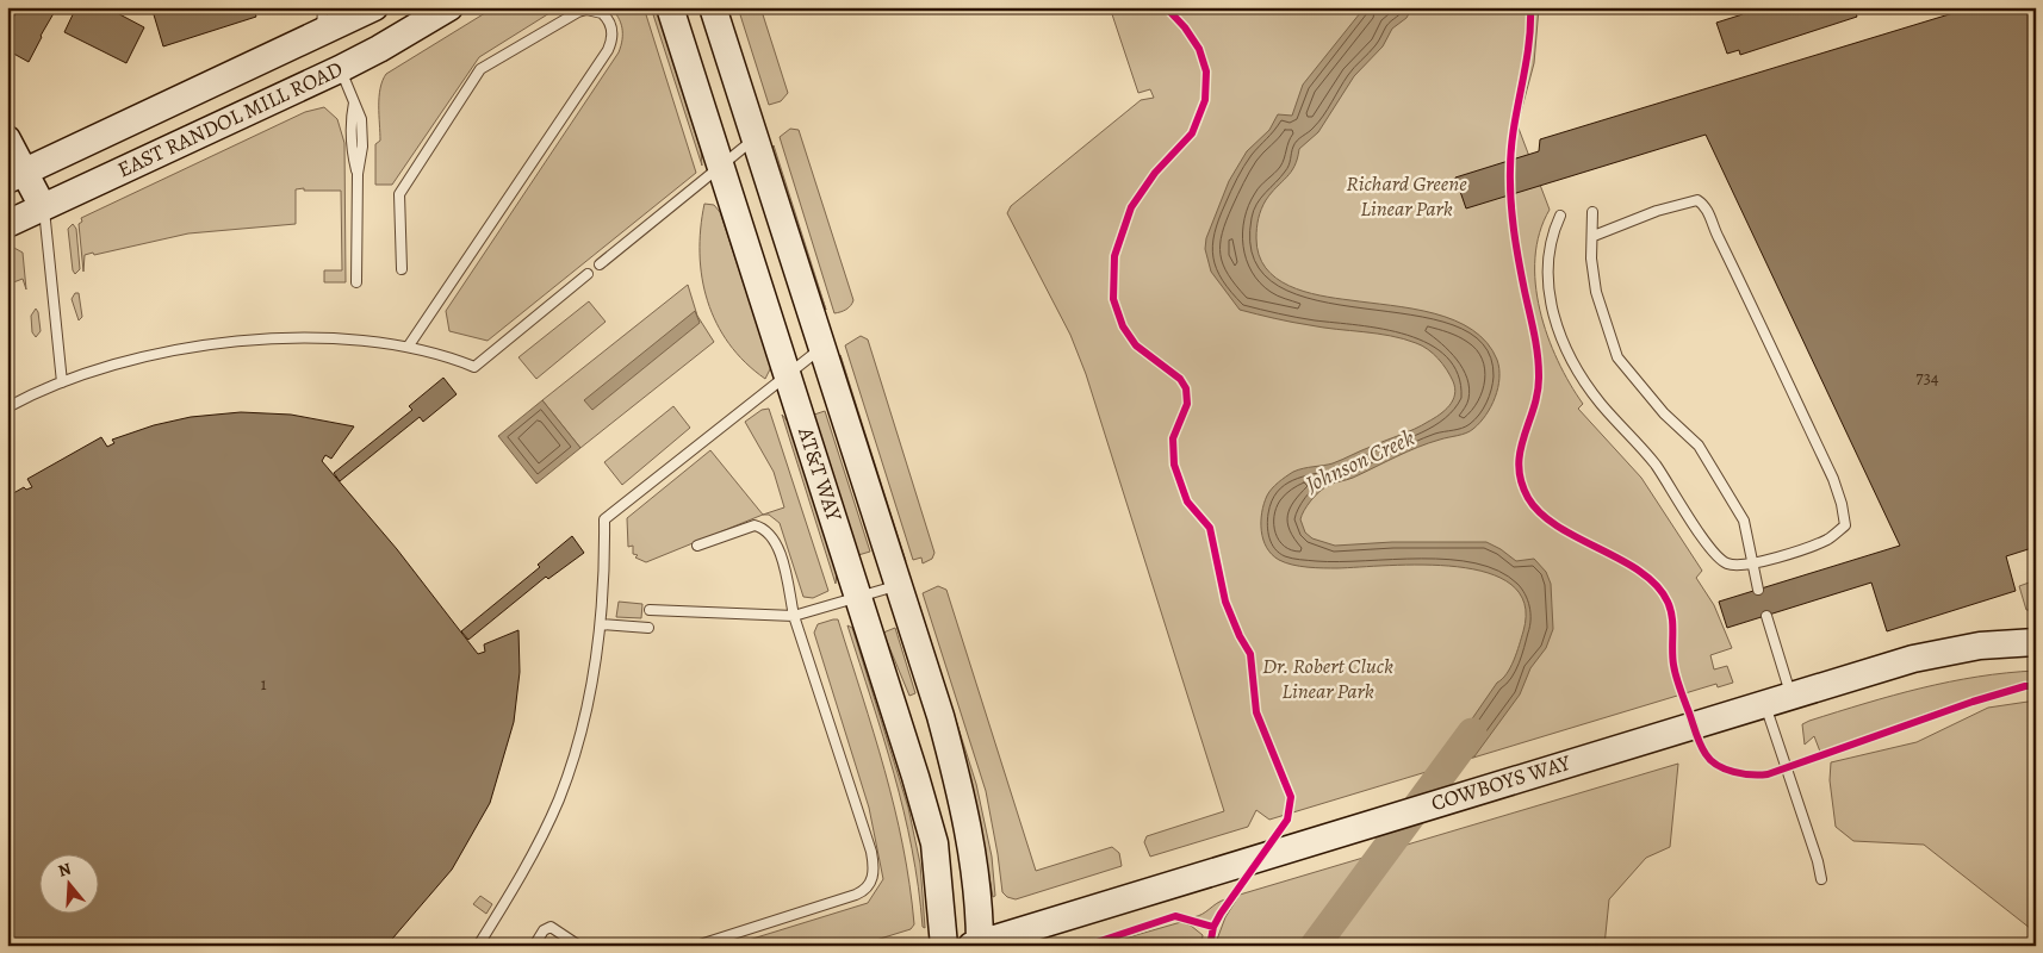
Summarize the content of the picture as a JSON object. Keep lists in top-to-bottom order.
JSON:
{
  "streets": {
    "main road": ["EAST RANDOL MILL ROAD", "AT&T WAY", "COWBOYS WAY"]
  },
  "crossings": [
    ["AT&T WAY", "COWBOYS WAY"]
  ],
  "water": ["Johnson Creek"],
  "parks": ["Richard Greene Linear Park", "Dr. Robert Cluck Linear Park"],
  "house_numbers": ["734", "1"],
  "north": "top"
}
